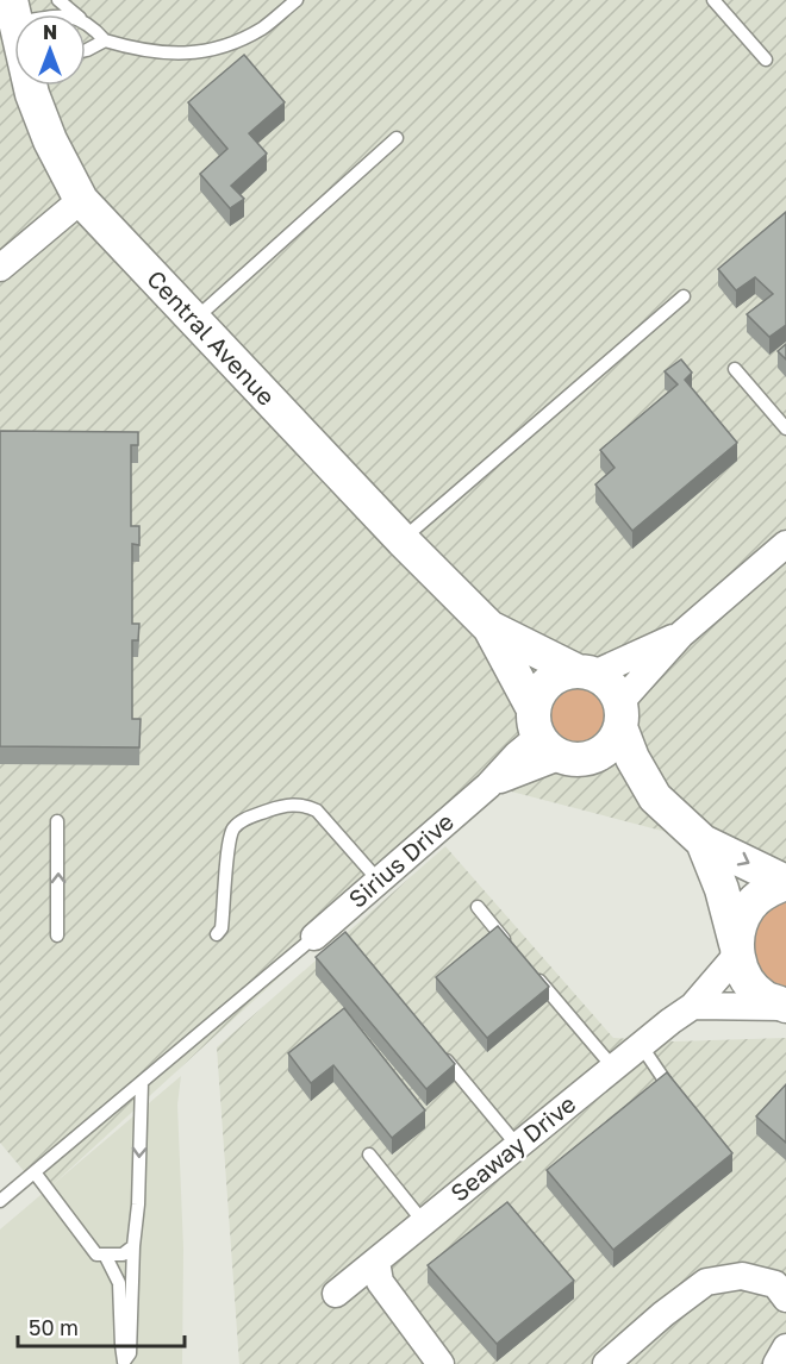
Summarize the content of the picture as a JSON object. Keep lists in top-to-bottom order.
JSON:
{
  "streets": {
    "street": ["Central Avenue", "Sirius Drive", "Seaway Drive"]
  },
  "crossings": [
    ["Central Avenue", "Sirius Drive"]
  ],
  "scale_bar": "50 m",
  "north": "top"
}
